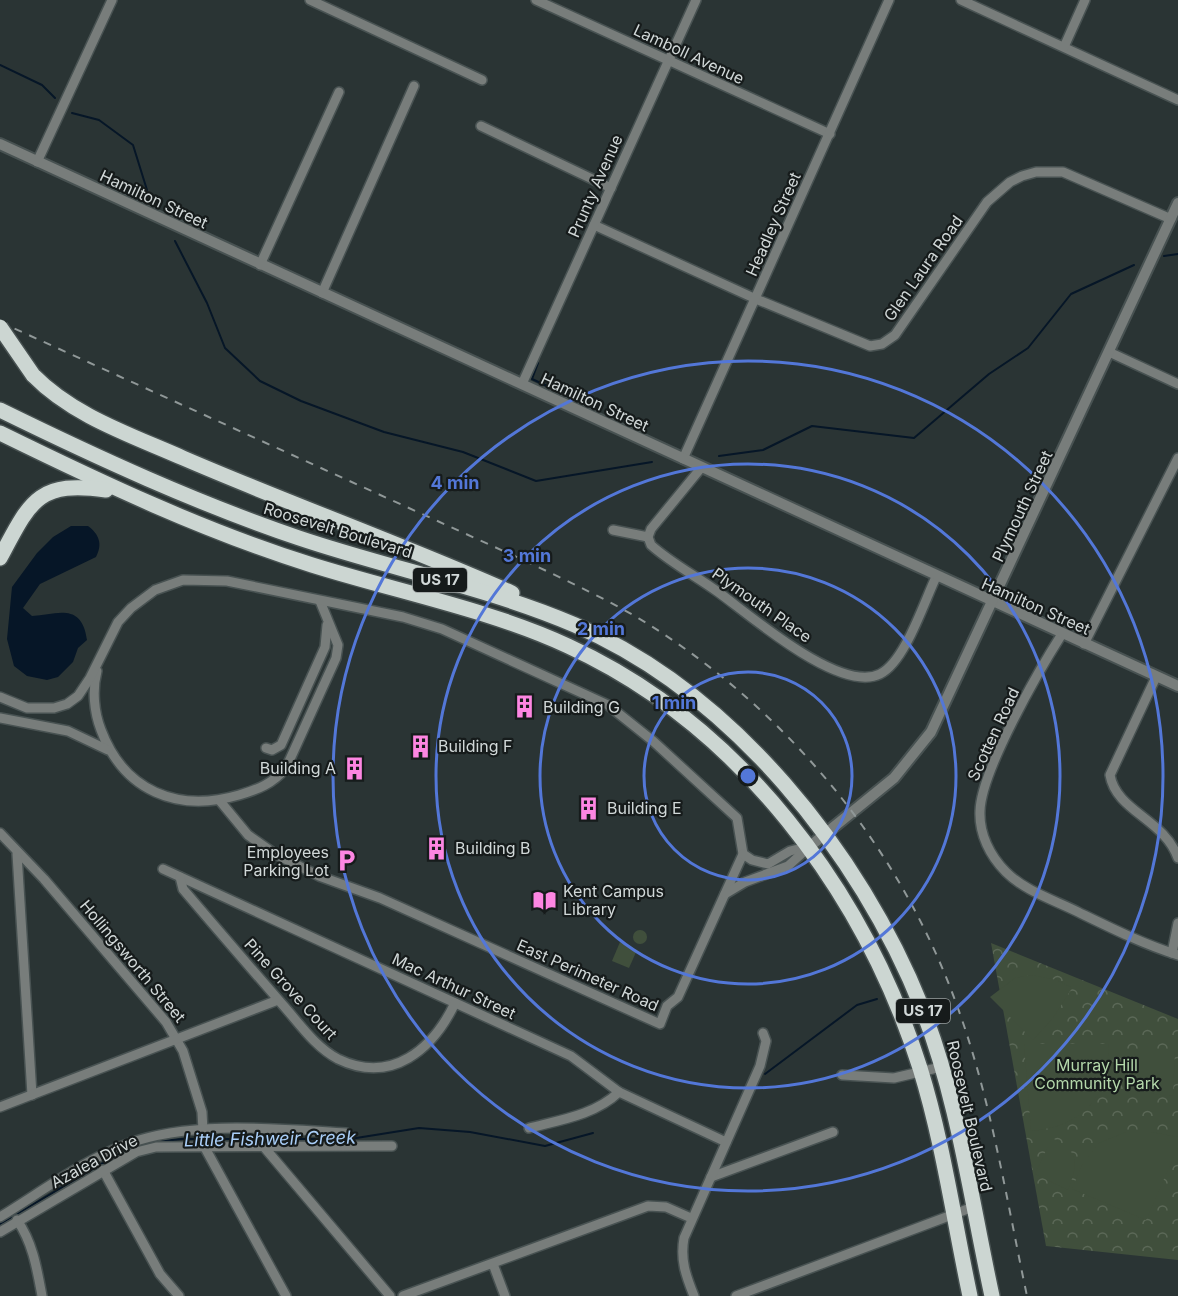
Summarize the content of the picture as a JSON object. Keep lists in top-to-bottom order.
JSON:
{
  "streets": {
    "highway": ["Roosevelt Boulevard", "US 17"],
    "street": [
      "Lamboll Avenue",
      "Prunty Avenue",
      "Hamilton Street",
      "Headley Street",
      "Glen Laura Road",
      "Plymouth Street",
      "Plymouth Place",
      "Scotten Road",
      "Hollingsworth Street",
      "East Perimeter Road",
      "Mac Arthur Street",
      "Pine Grove Court",
      "Azalea Drive"
    ]
  },
  "crossings": [
    ["Lamboll Avenue", "Prunty Avenue"],
    ["Lamboll Avenue", "Headley Street"],
    ["Prunty Avenue", "Hamilton Street"],
    ["Prunty Avenue", "Glen Laura Road"],
    ["Hamilton Street", "Headley Street"],
    ["Hamilton Street", "Plymouth Street"],
    ["Hamilton Street", "Plymouth Place"],
    ["Hamilton Street", "Scotten Road"],
    ["Headley Street", "Glen Laura Road"],
    ["Glen Laura Road", "Plymouth Street"],
    ["Plymouth Street", "Roosevelt Boulevard"],
    ["Plymouth Street", "US 17"],
    ["Hollingsworth Street", "Azalea Drive"],
    ["Mac Arthur Street", "Pine Grove Court"]
  ],
  "water": ["Little Fishweir Creek"],
  "parks": ["Murray Hill Community Park"],
  "places": {
    "building": [
      "Building G",
      "Building F",
      "Building A",
      "Building E",
      "Building B"
    ],
    "parking": ["Employees Parking Lot"],
    "library": ["Kent Campus Library"]
  },
  "rings": [
    "4 min",
    "3 min",
    "2 min",
    "1 min"
  ]
}
